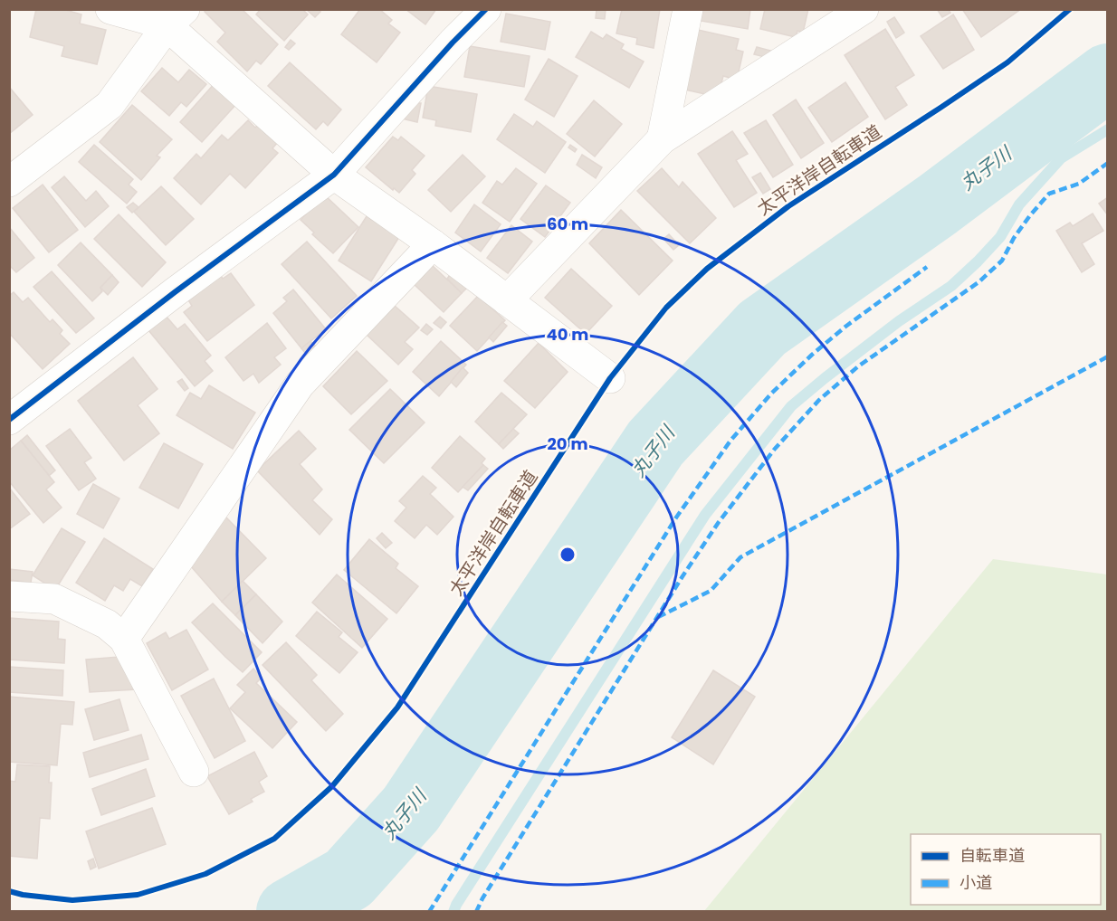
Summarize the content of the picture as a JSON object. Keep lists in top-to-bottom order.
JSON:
{
  "streets": {
    "cycle path": ["太平洋岸自転車道"]
  },
  "water": ["丸子川"],
  "legend": ["自転車道", "小道"],
  "rings": ["60 m", "40 m", "20 m"]
}
